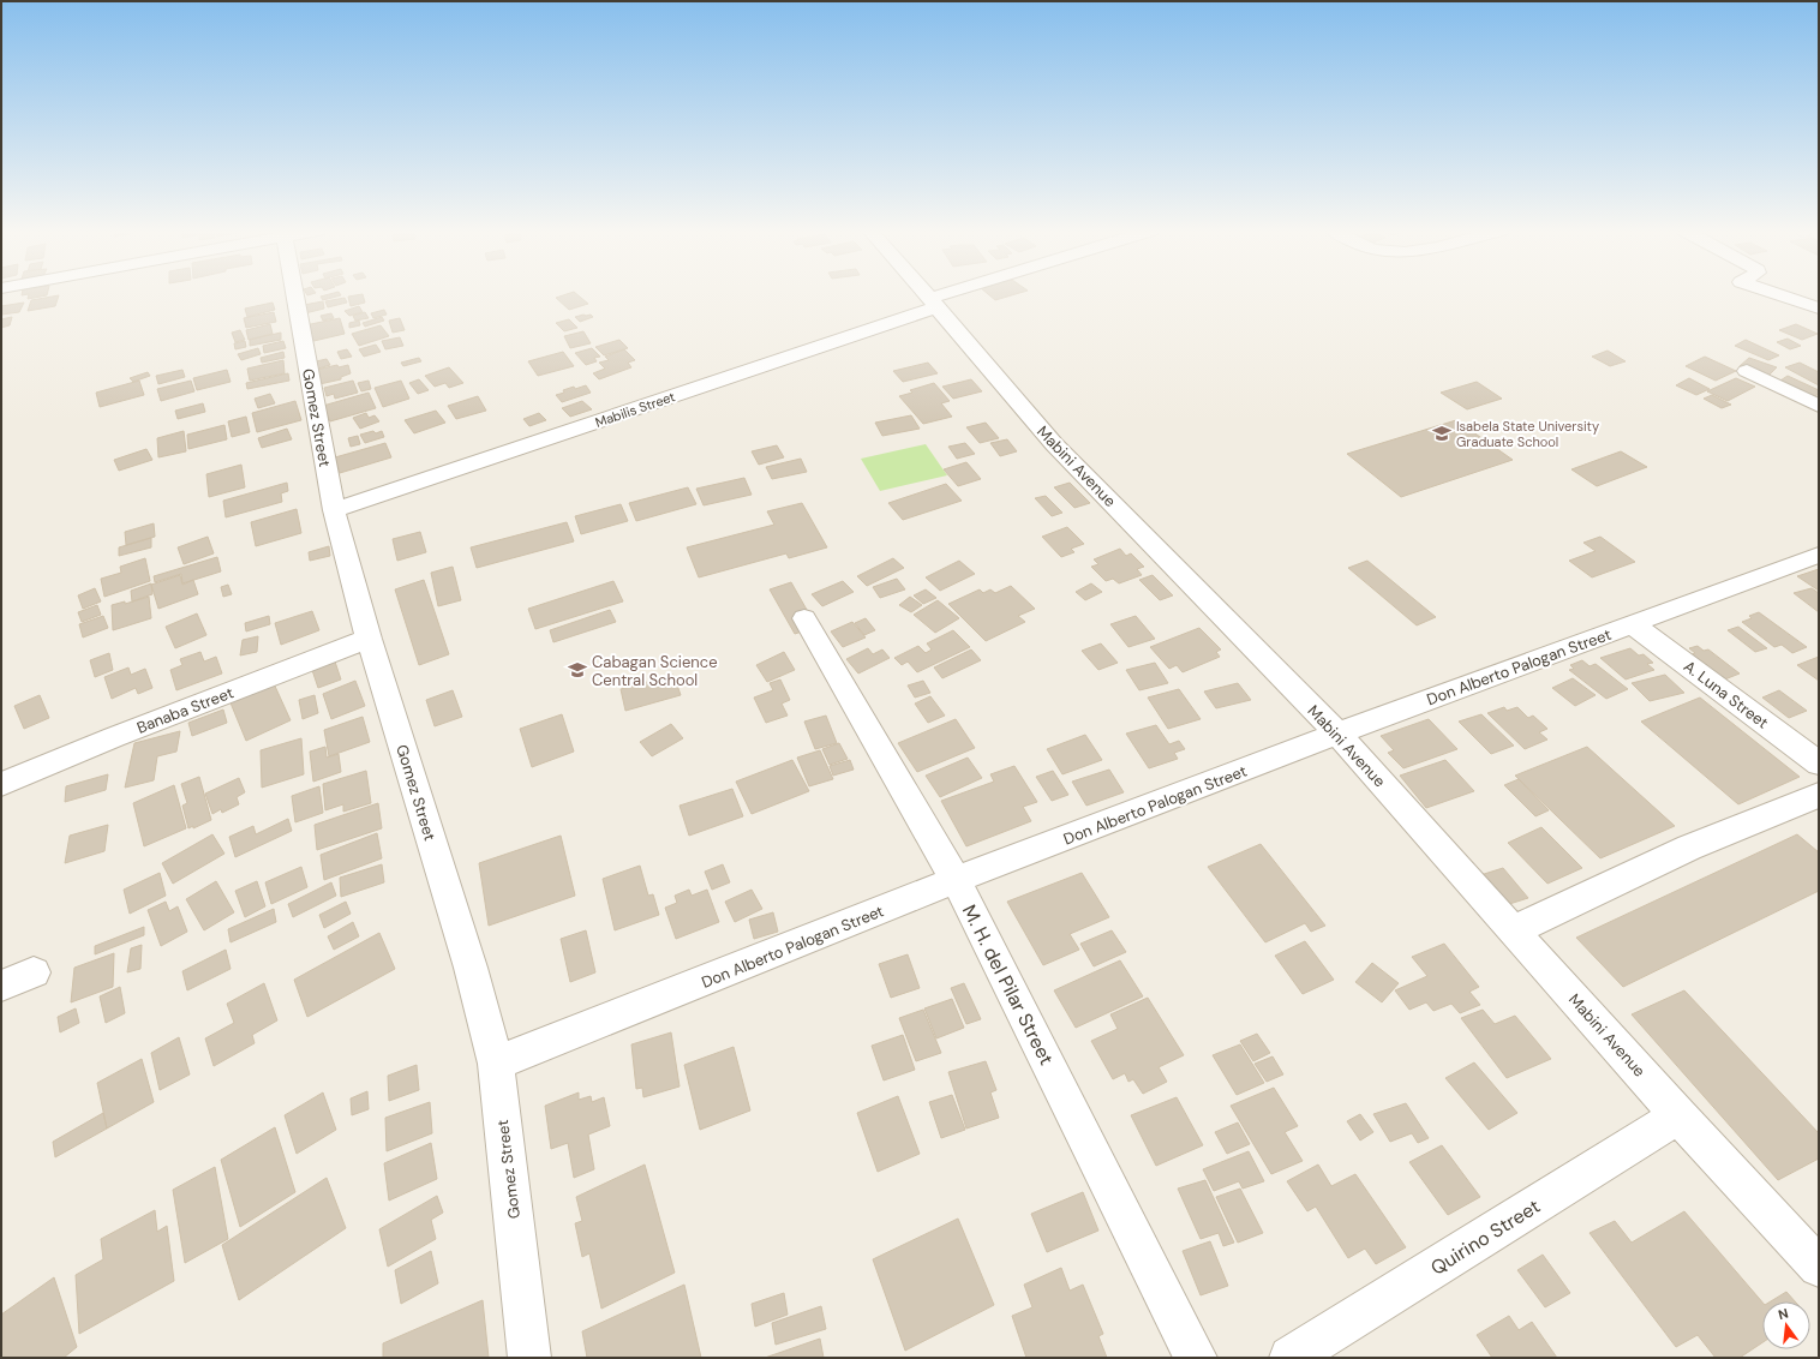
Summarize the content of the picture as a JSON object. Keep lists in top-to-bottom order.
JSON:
{
  "streets": {
    "street": [
      "Mabilis Street",
      "Gomez Street",
      "Mabini Avenue",
      "Don Alberto Palogan Street",
      "A. Luna Street",
      "Banaba Street",
      "M. H. del Pilar Street",
      "Quirino Street"
    ]
  },
  "crossings": [
    ["Mabilis Street", "Gomez Street"],
    ["Mabilis Street", "Mabini Avenue"],
    ["Gomez Street", "Don Alberto Palogan Street"],
    ["Gomez Street", "Banaba Street"],
    ["Mabini Avenue", "Don Alberto Palogan Street"],
    ["Mabini Avenue", "Quirino Street"],
    ["Don Alberto Palogan Street", "A. Luna Street"],
    ["Don Alberto Palogan Street", "M. H. del Pilar Street"]
  ],
  "places": {
    "school or university": ["Isabela State University Graduate School", "Cabagan Science Central School"]
  },
  "north": "top"
}
